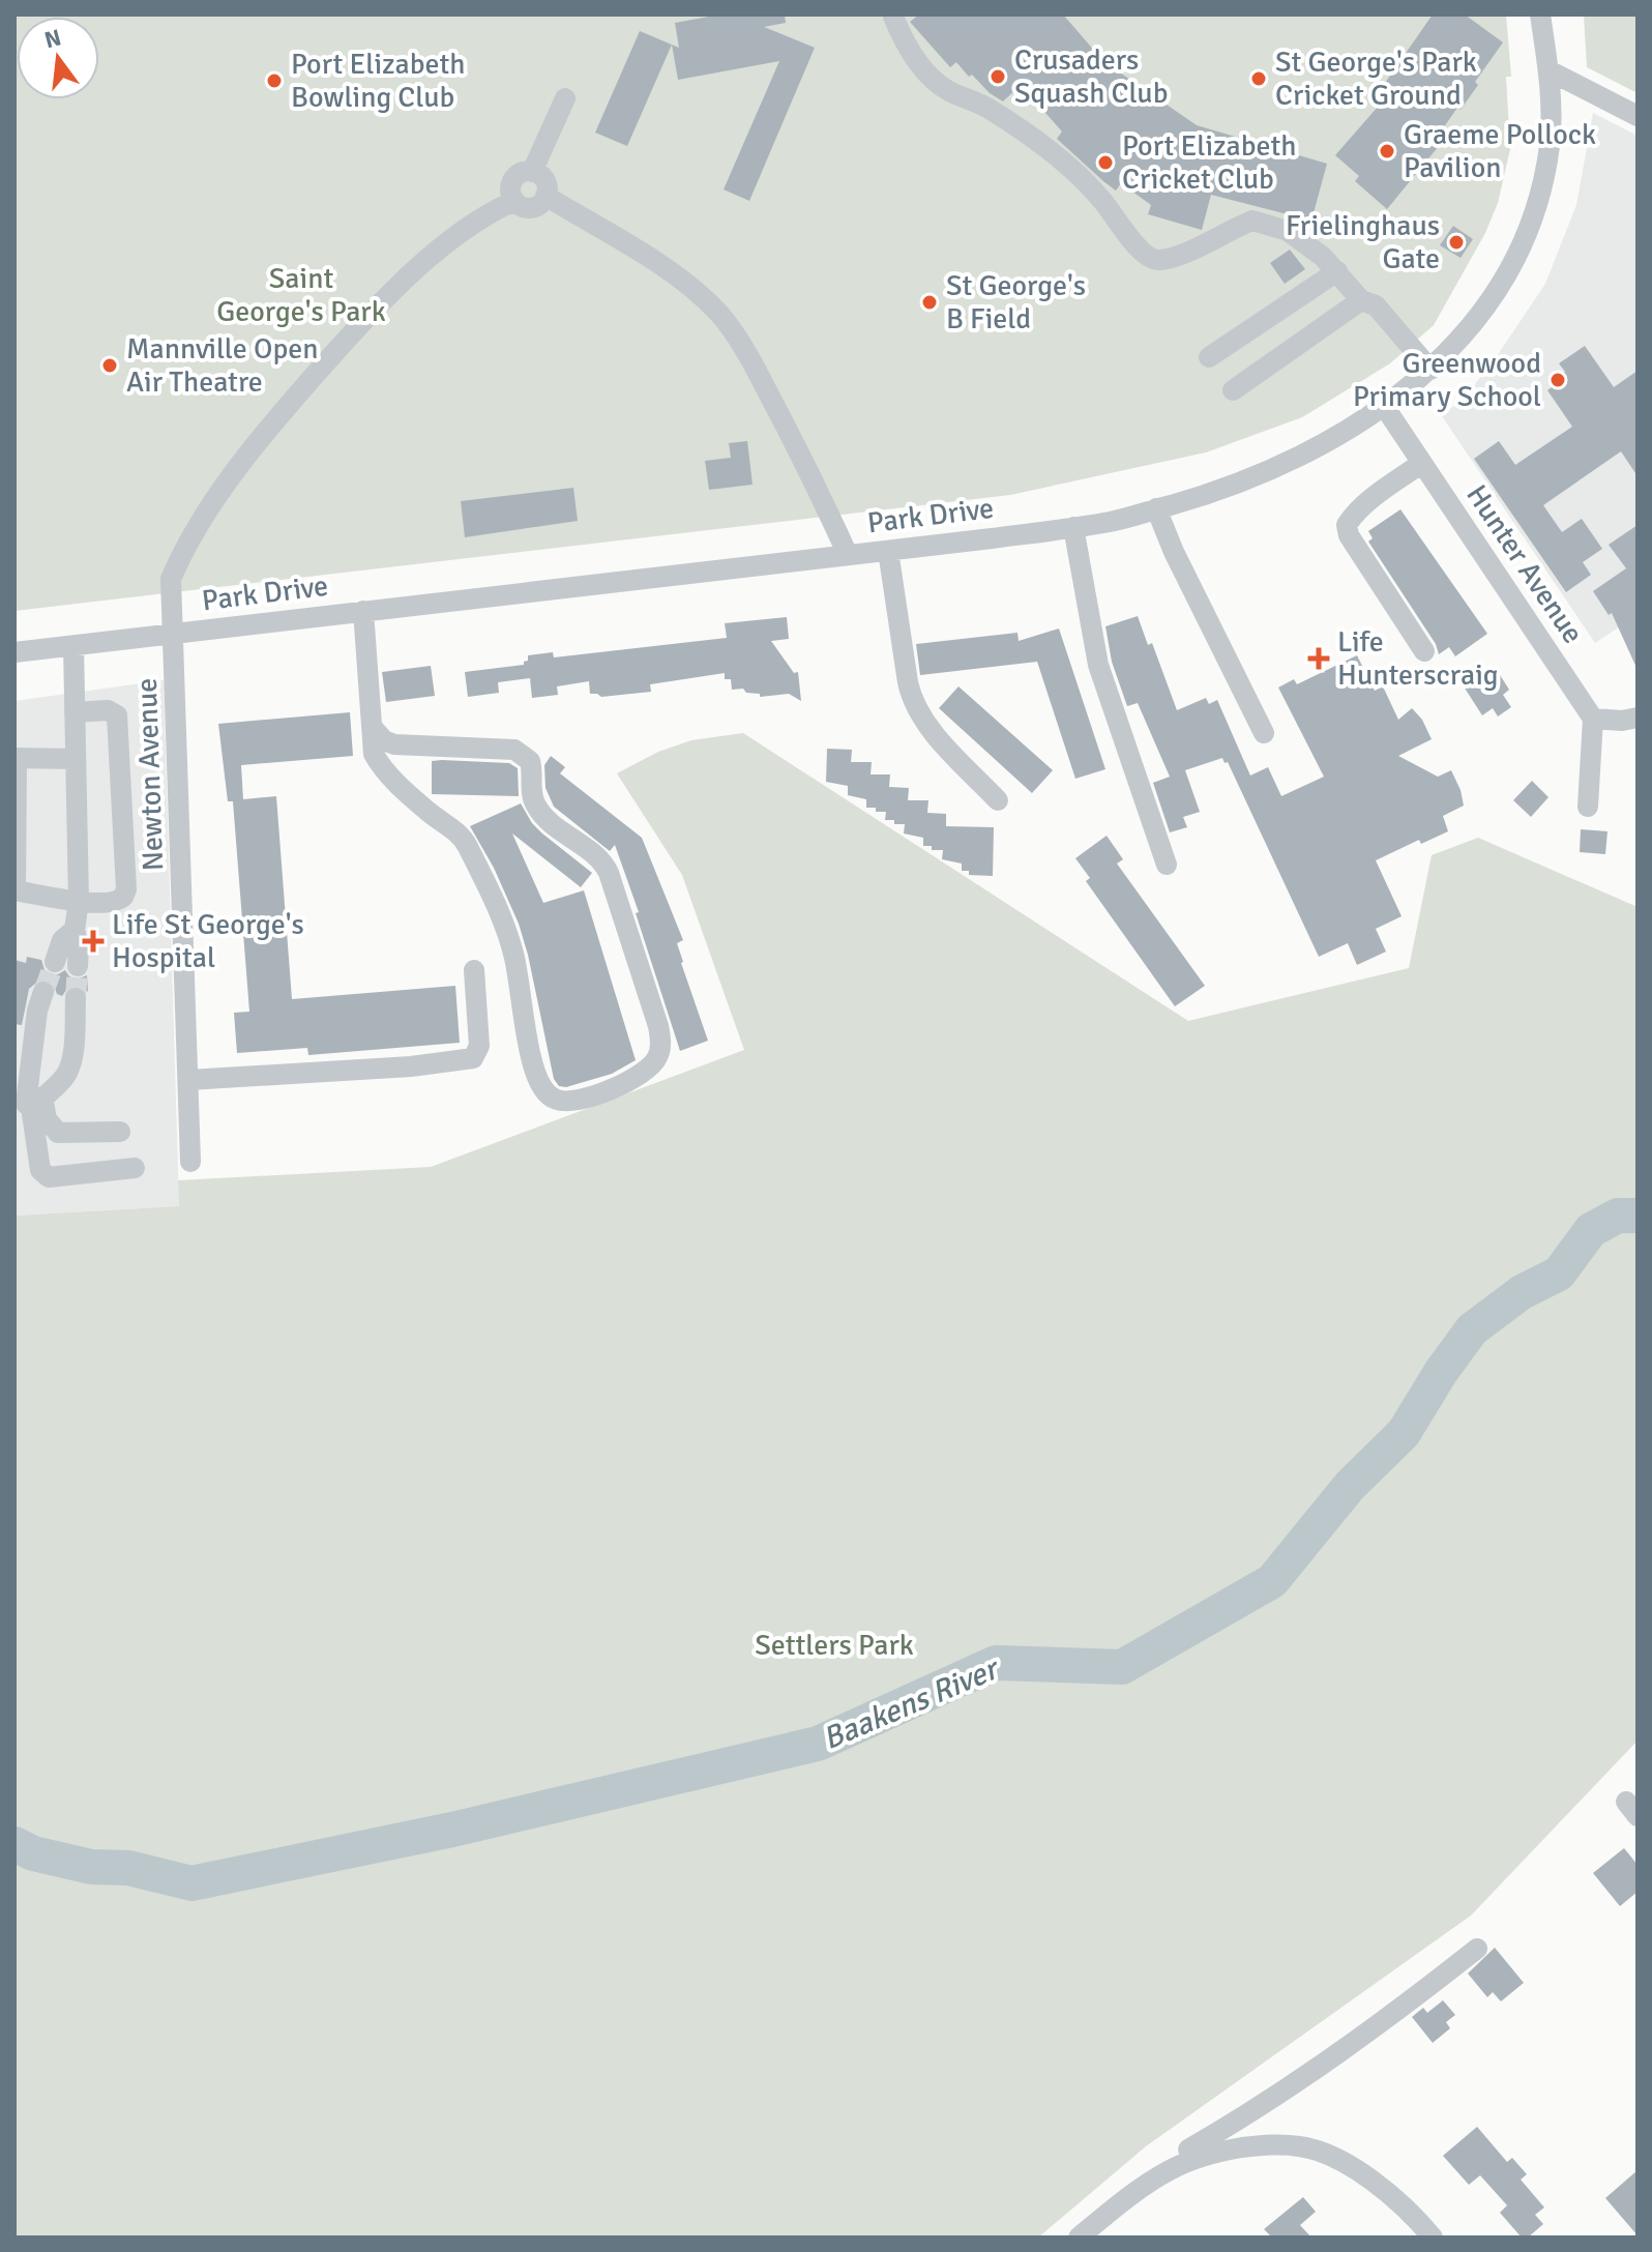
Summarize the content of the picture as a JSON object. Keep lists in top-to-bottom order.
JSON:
{
  "streets": {
    "street": ["Park Drive", "Hunter Avenue", "Newton Avenue"]
  },
  "crossings": [
    ["Park Drive", "Hunter Avenue"],
    ["Park Drive", "Newton Avenue"]
  ],
  "water": ["Baakens River"],
  "parks": ["Saint George's Park", "Settlers Park"],
  "places": {
    "other": [
      "Crusaders Squash Club",
      "St George's Park Cricket Ground",
      "Port Elizabeth Bowling Club",
      "Graeme Pollock Pavilion",
      "Port Elizabeth Cricket Club",
      "Frielinghaus Gate",
      "St George's B Field",
      "Mannville Open Air Theatre",
      "Greenwood Primary School"
    ],
    "health": ["Life Hunterscraig", "Life St George's Hospital"]
  },
  "north": "top"
}
